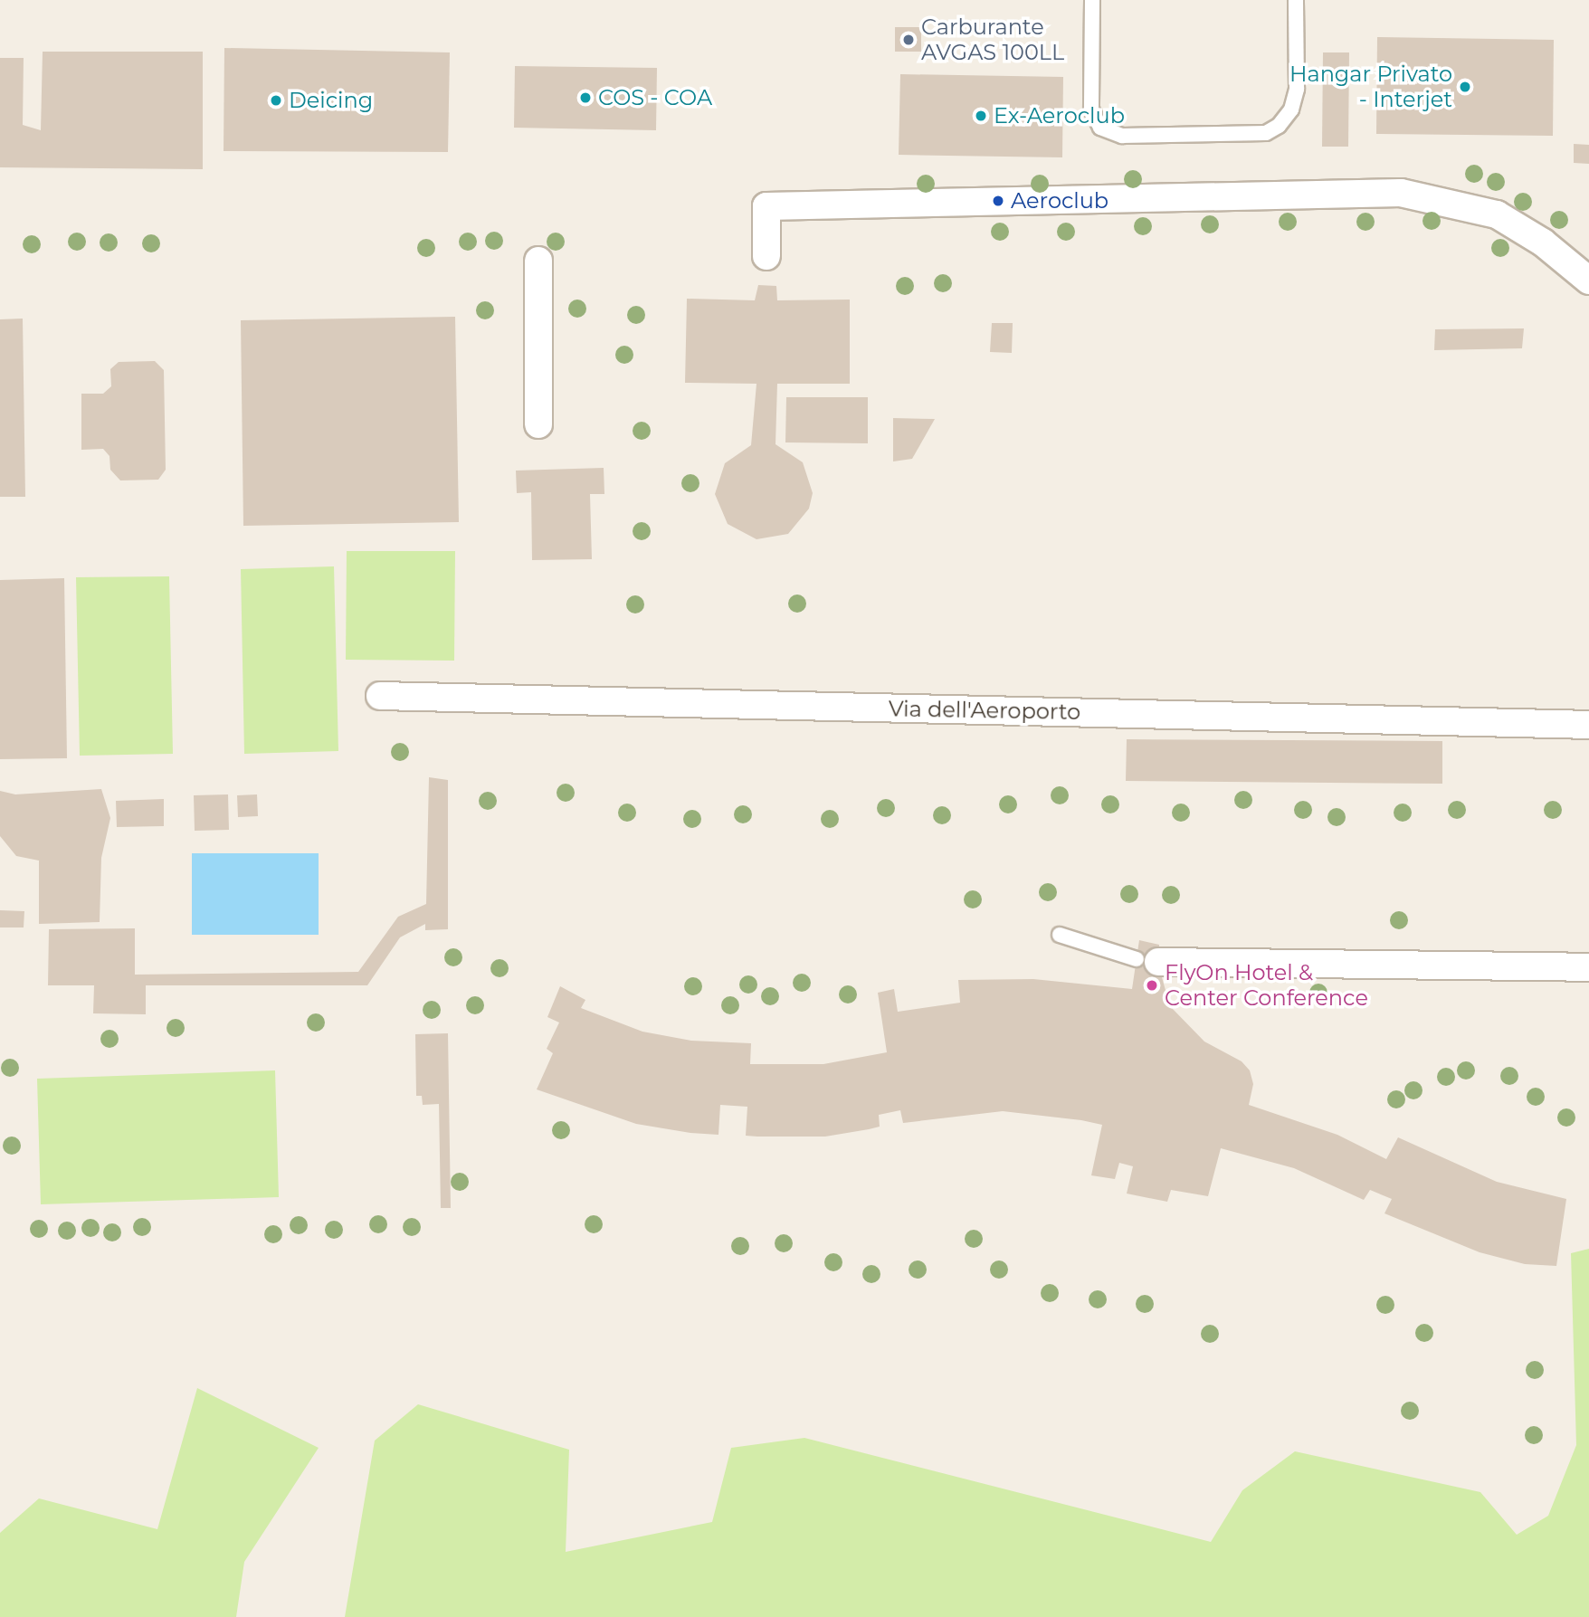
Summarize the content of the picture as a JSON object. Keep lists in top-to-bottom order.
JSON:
{
  "streets": {
    "street": ["Via dell'Aeroporto"]
  },
  "places": [
    "Carburante AVGAS 100LL",
    "Hangar Privato - Interjet",
    "COS - COA",
    "Deicing",
    "Ex-Aeroclub",
    "Aeroclub",
    "FlyOn Hotel & Center Conference"
  ]
}
